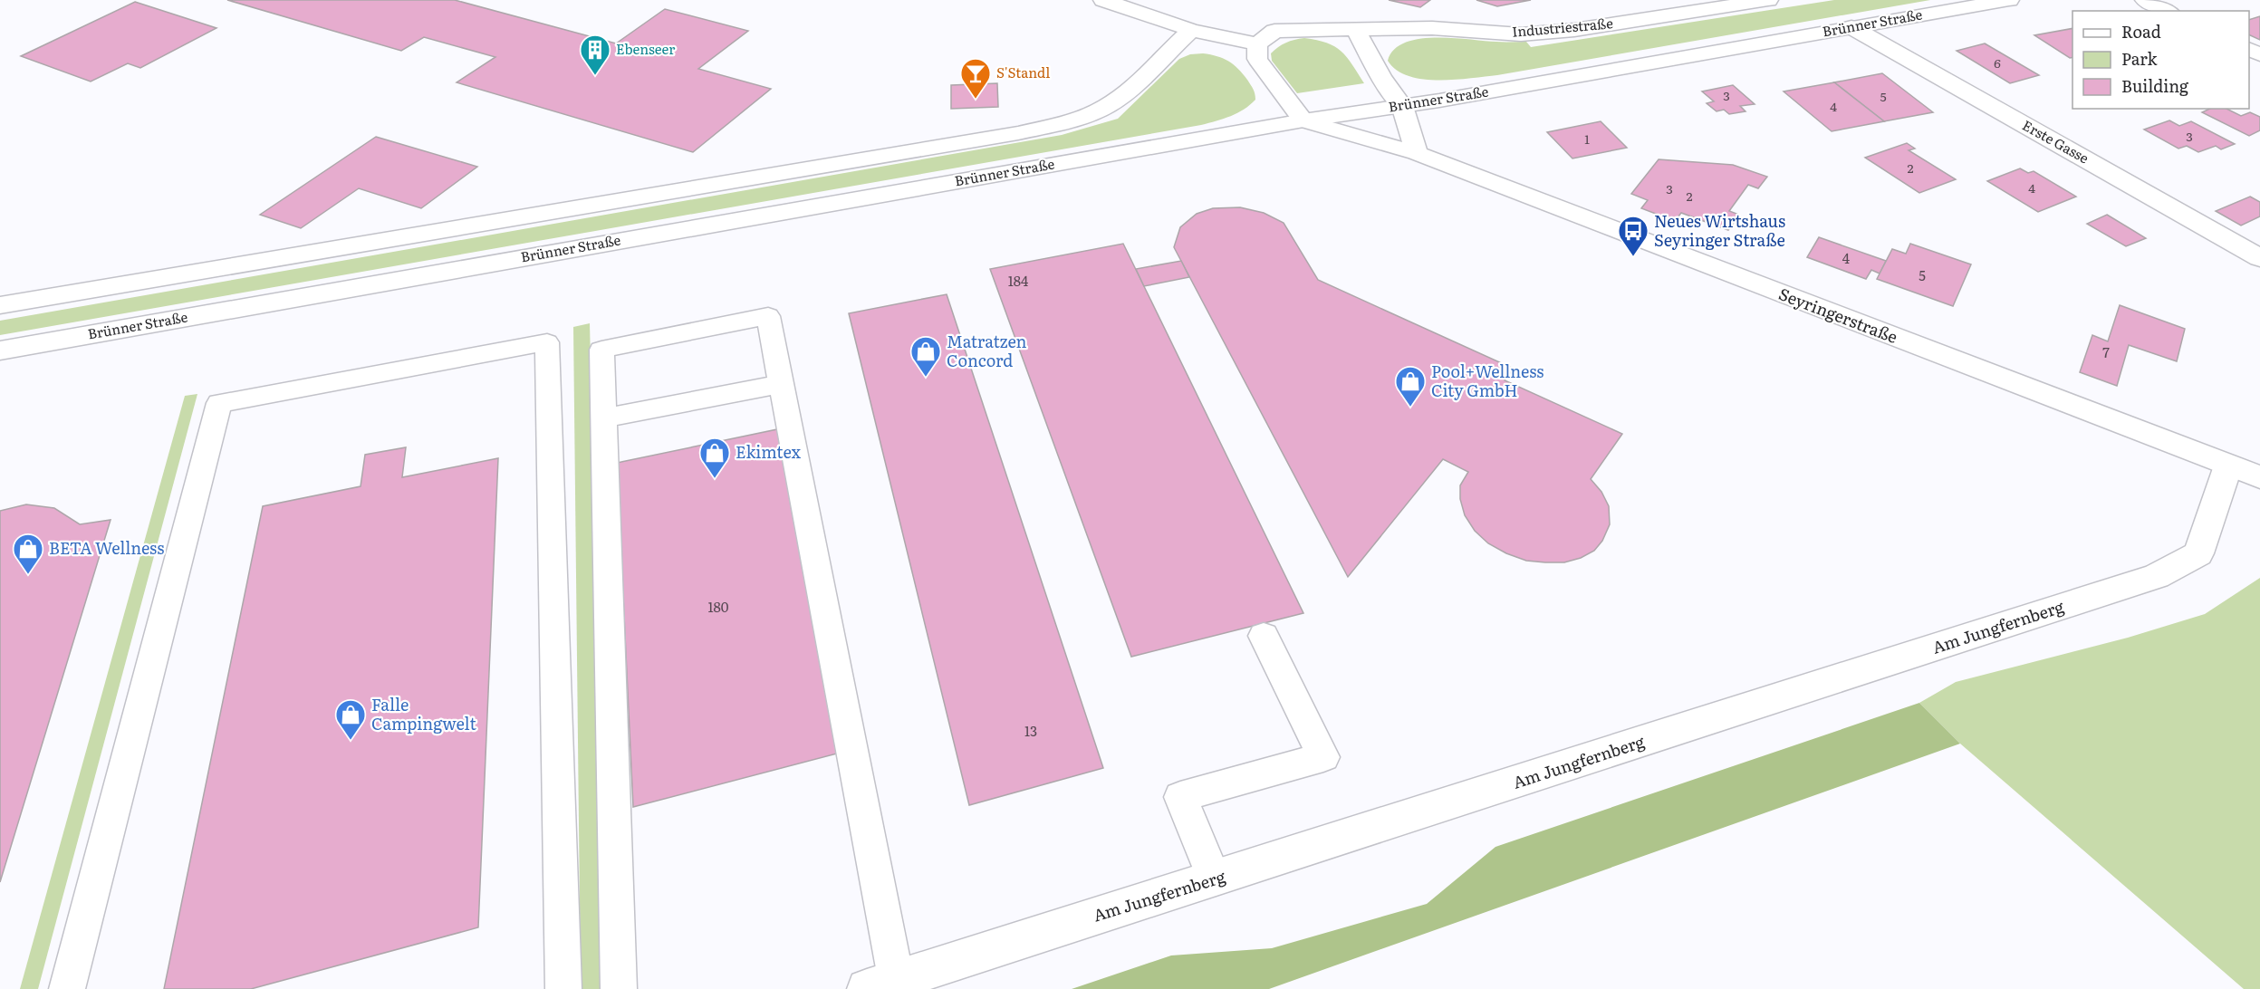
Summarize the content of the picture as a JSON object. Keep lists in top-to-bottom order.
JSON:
{
  "streets": {
    "street": [
      "Brünner Straße",
      "Industriestraße",
      "Erste Gasse",
      "Seyringerstraße",
      "Am Jungfernberg"
    ]
  },
  "crossings": [
    ["Brünner Straße", "Erste Gasse"],
    ["Brünner Straße", "Seyringerstraße"],
    ["Seyringerstraße", "Am Jungfernberg"]
  ],
  "places": {
    "building": ["Ebenseer"],
    "bar": ["S'Standl"],
    "bus stop": ["Neues Wirtshaus Seyringer Straße"],
    "shop": [
      "Matratzen Concord",
      "Pool+Wellness City GmbH",
      "Ekimtex",
      "BETA Wellness",
      "Falle Campingwelt"
    ]
  },
  "house_numbers": [
    "6",
    "3",
    "5",
    "4",
    "3",
    "1",
    "2",
    "4",
    "3",
    "2",
    "4",
    "5",
    "184",
    "7",
    "180",
    "13"
  ],
  "legend": ["Road", "Park", "Building"]
}
